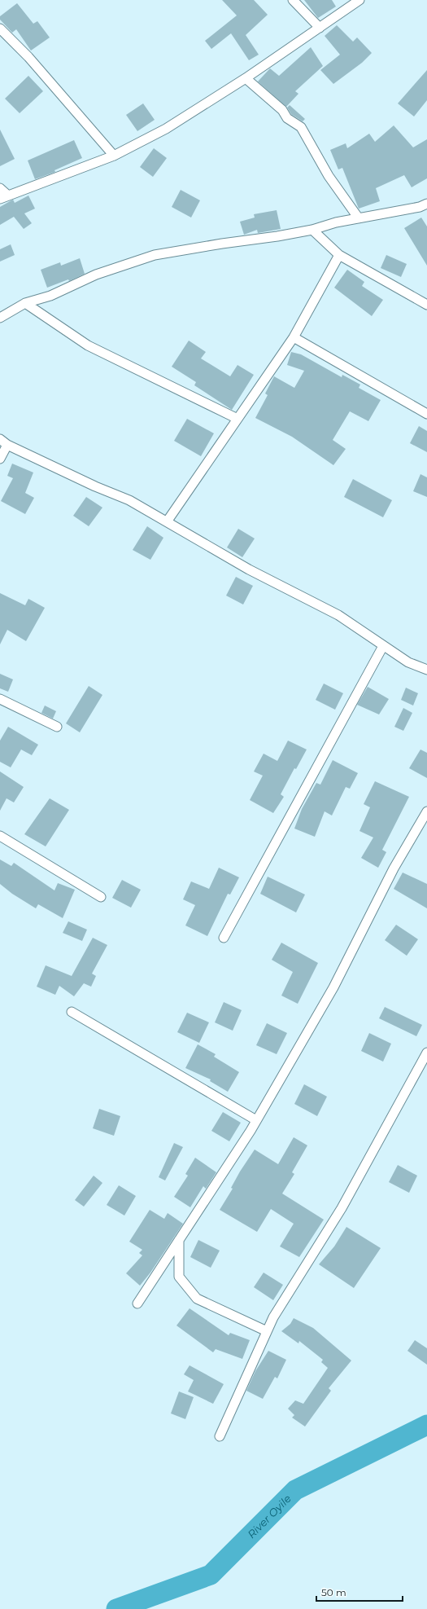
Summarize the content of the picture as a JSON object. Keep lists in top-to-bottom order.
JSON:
{
  "water": ["River Oyile"],
  "scale_bar": "50 m"
}
